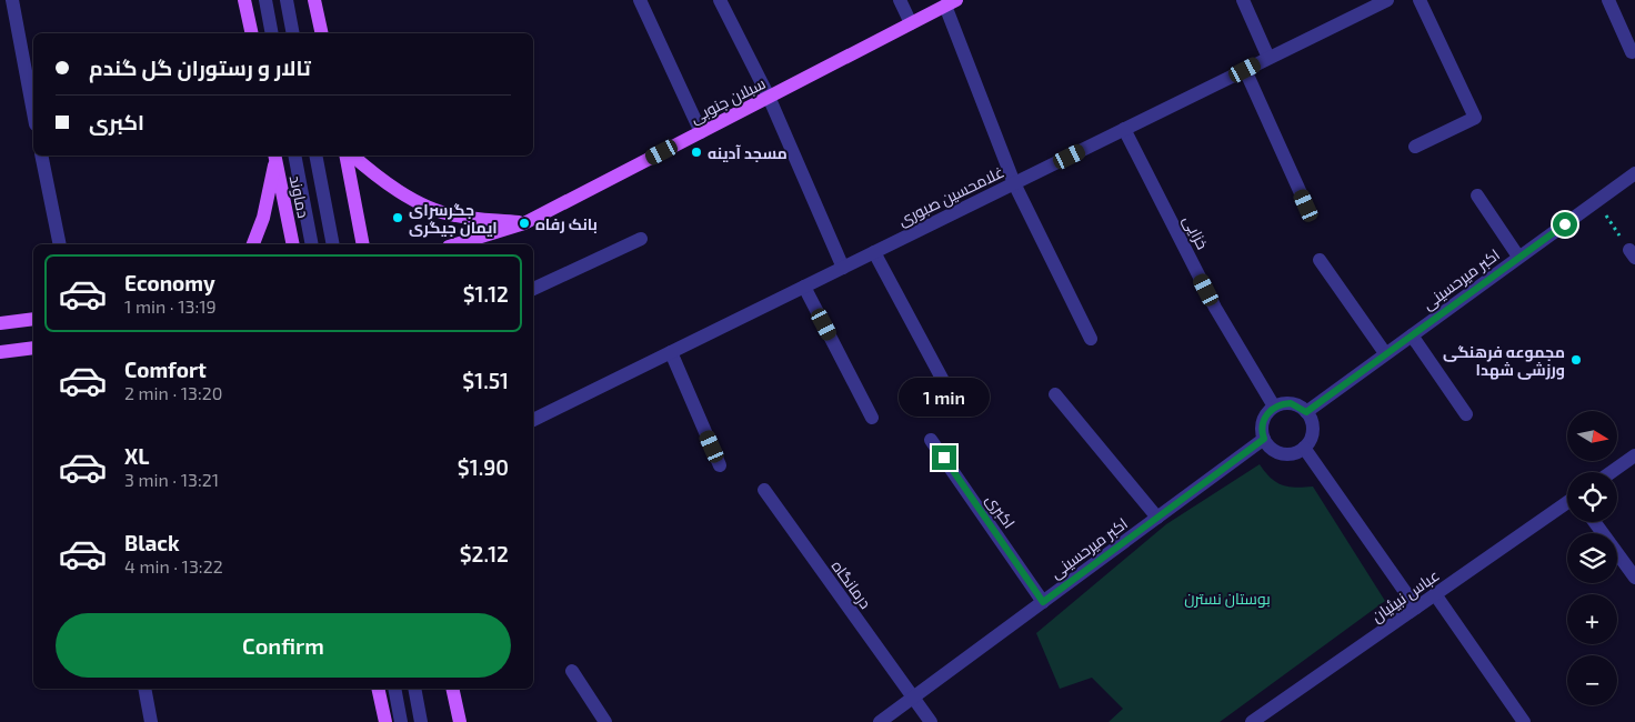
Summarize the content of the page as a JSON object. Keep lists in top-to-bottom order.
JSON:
{
  "streets": {
    "main road": ["سبلان جنوبی", "دماوند"],
    "street": [
      "غلامحسین صبوری",
      "خزایی",
      "اکبر میرحسینی",
      "اکبری",
      "درمانگاه",
      "عباس نبیئیان"
    ]
  },
  "crossings": [
    ["غلامحسین صبوری", "خزایی"],
    ["خزایی", "اکبر میرحسینی"],
    ["اکبر میرحسینی", "اکبری"],
    ["اکبر میرحسینی", "درمانگاه"]
  ],
  "parks": ["بوستان نسترن"],
  "places": [
    "مسجد آدینه",
    "جگرسرای ایمان جیگری",
    "بانک رفاه",
    "مجموعه فرهنگی ورزشی شهدا"
  ],
  "north": "right",
  "page": {
    "banner": ["تالار و رستوران گل گندم", "اکبری"],
    "list": [
      {
        "name": "Economy",
        "note": "1 min · 13:19",
        "value": "$1.12"
      },
      {
        "name": "Comfort",
        "note": "2 min · 13:20",
        "value": "$1.51"
      },
      {
        "name": "XL",
        "note": "3 min · 13:21",
        "value": "$1.90"
      },
      {
        "name": "Black",
        "note": "4 min · 13:22",
        "value": "$2.12"
      }
    ],
    "bubble": "1 min",
    "map_buttons": ["+", "−"],
    "buttons": "Confirm"
  }
}
